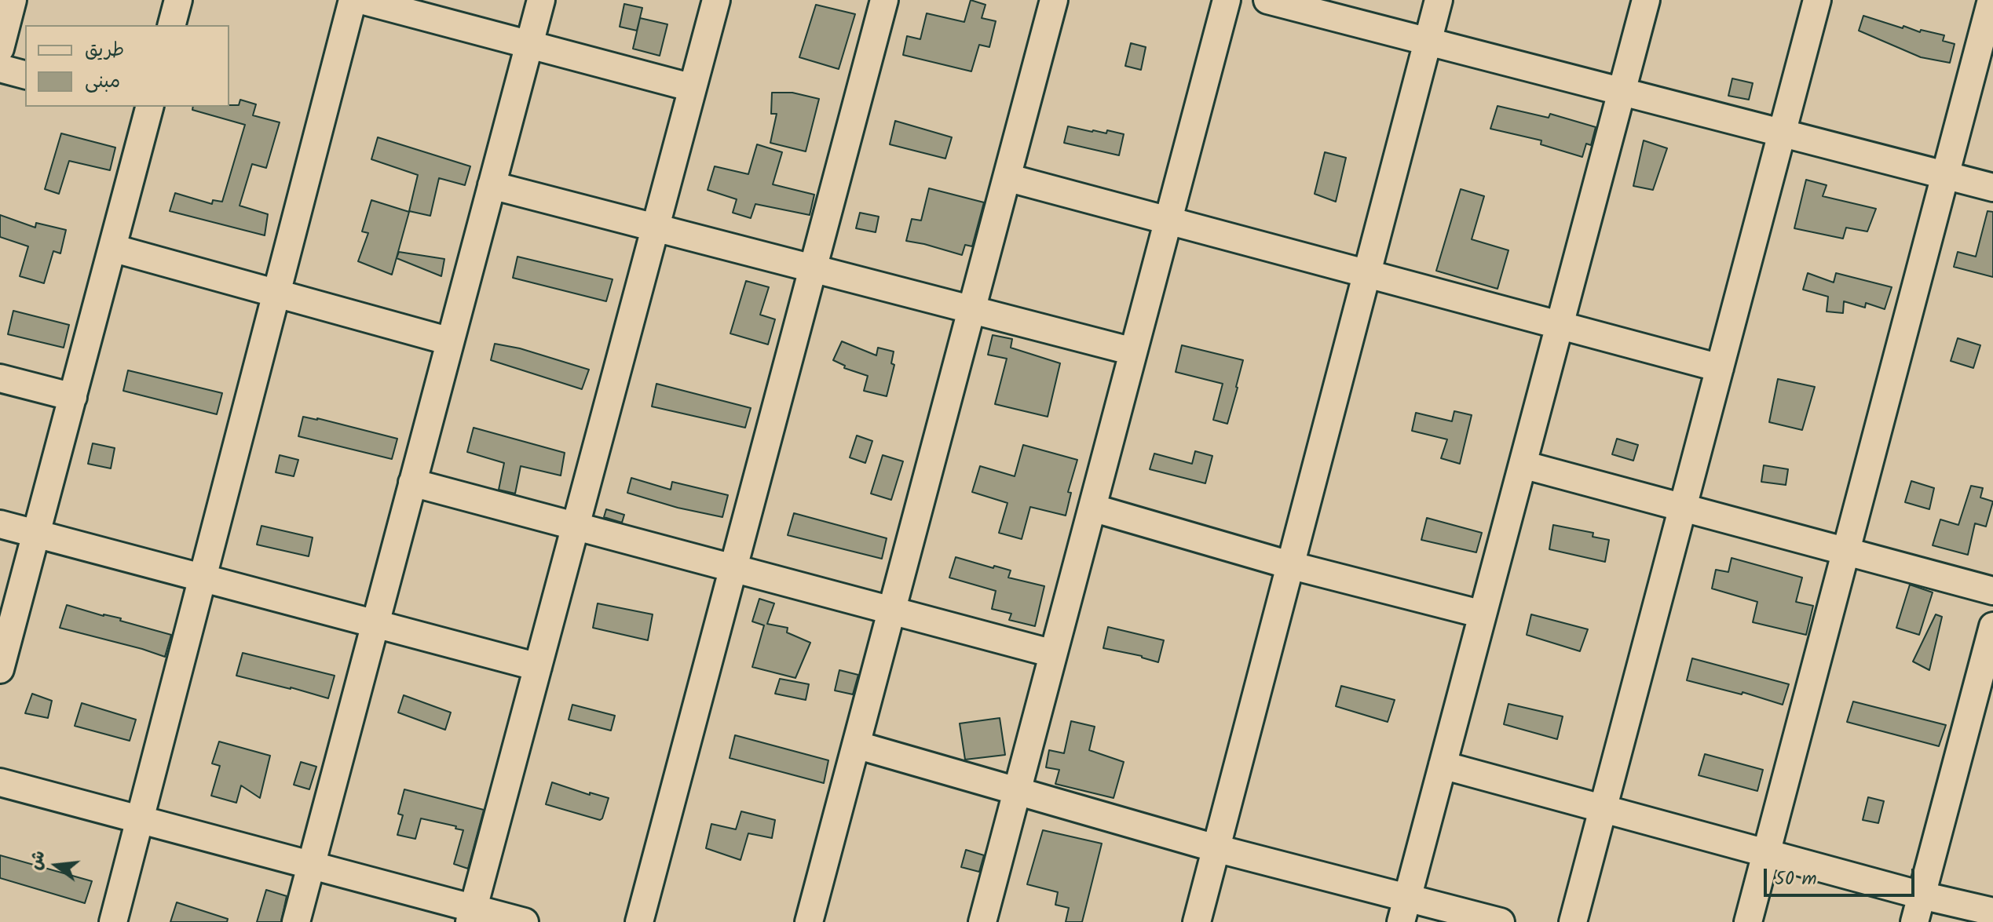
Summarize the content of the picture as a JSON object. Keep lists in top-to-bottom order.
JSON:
{
  "legend": ["طريق", "مبنى"],
  "scale_bar": "50 m",
  "north": "left"
}
